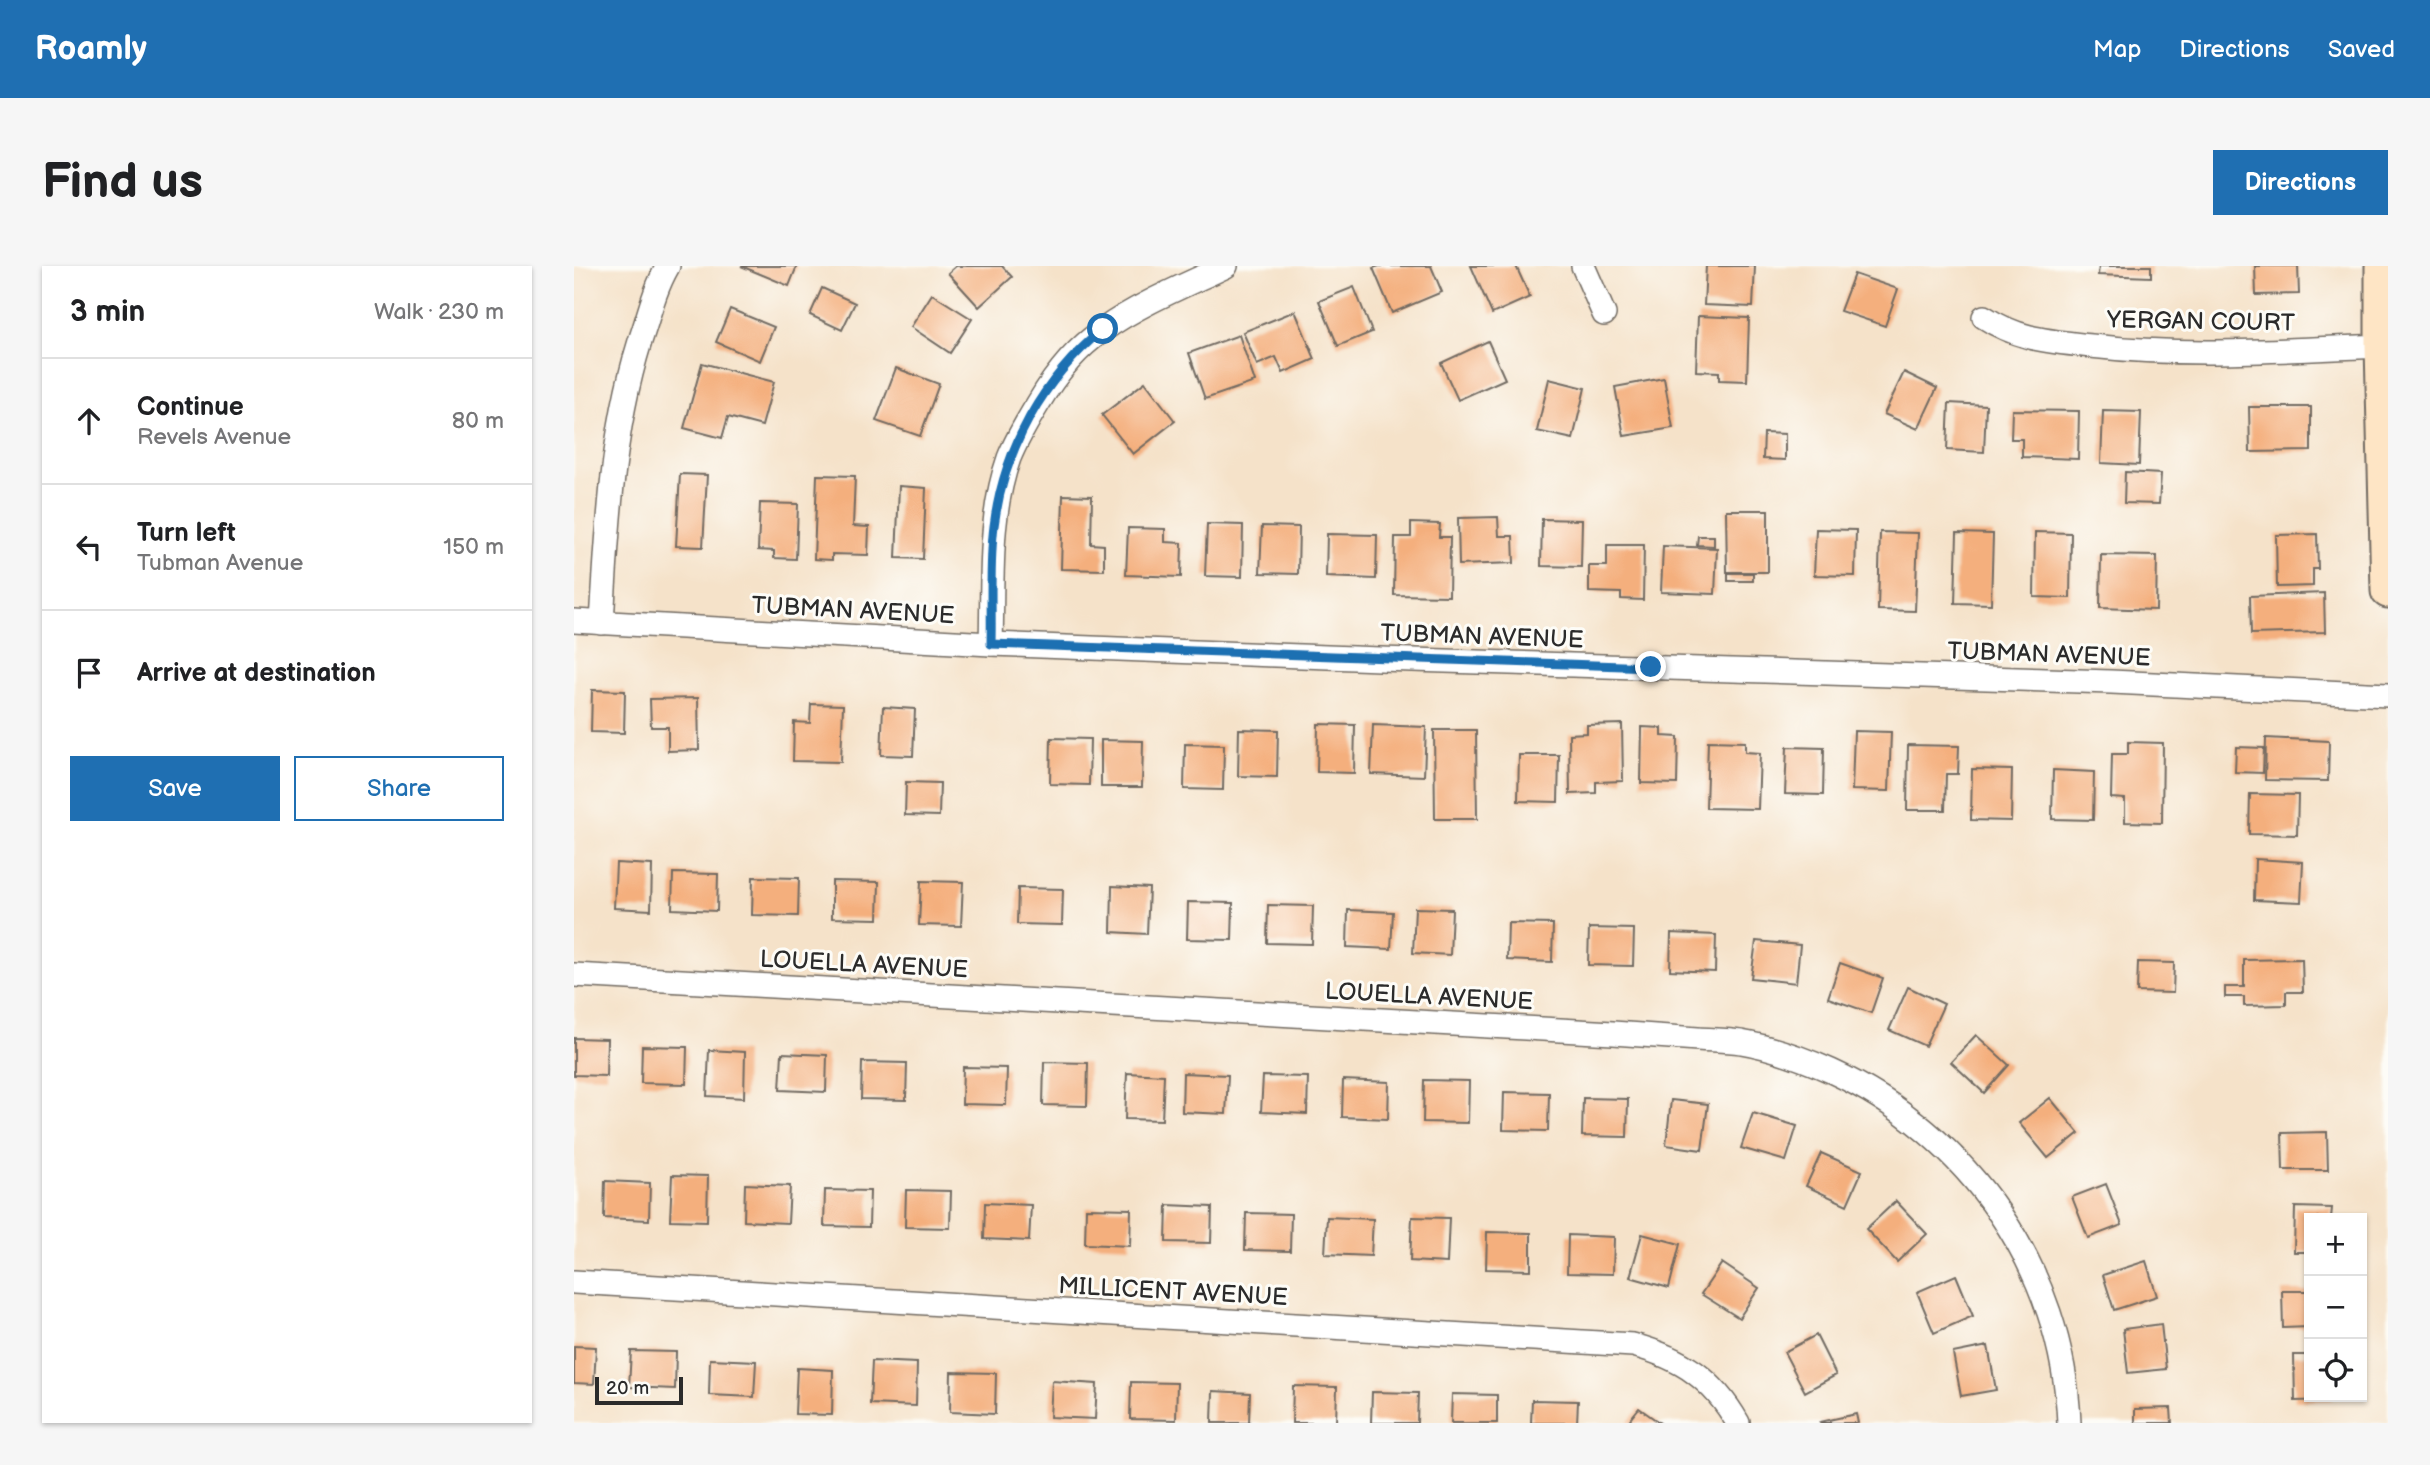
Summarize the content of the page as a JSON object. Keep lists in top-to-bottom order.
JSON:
{
  "streets": {
    "street": [
      "YERGAN COURT",
      "TUBMAN AVENUE",
      "LOUELLA AVENUE",
      "MILLICENT AVENUE"
    ]
  },
  "scale_bar": "20 m",
  "page": {
    "header": "Roamly",
    "nav": ["Map", "Directions", "Saved"],
    "buttons": [
      "Directions",
      ["Save", "Share"]
    ],
    "title": "Find us",
    "heading": ["3 min", "Walk · 230 m"],
    "list": [
      ["Continue", "Revels Avenue", "80 m"],
      ["Turn left", "Tubman Avenue", "150 m"],
      "Arrive at destination"
    ],
    "map_buttons": ["+", "−"],
    "scale": "20 m"
  }
}
